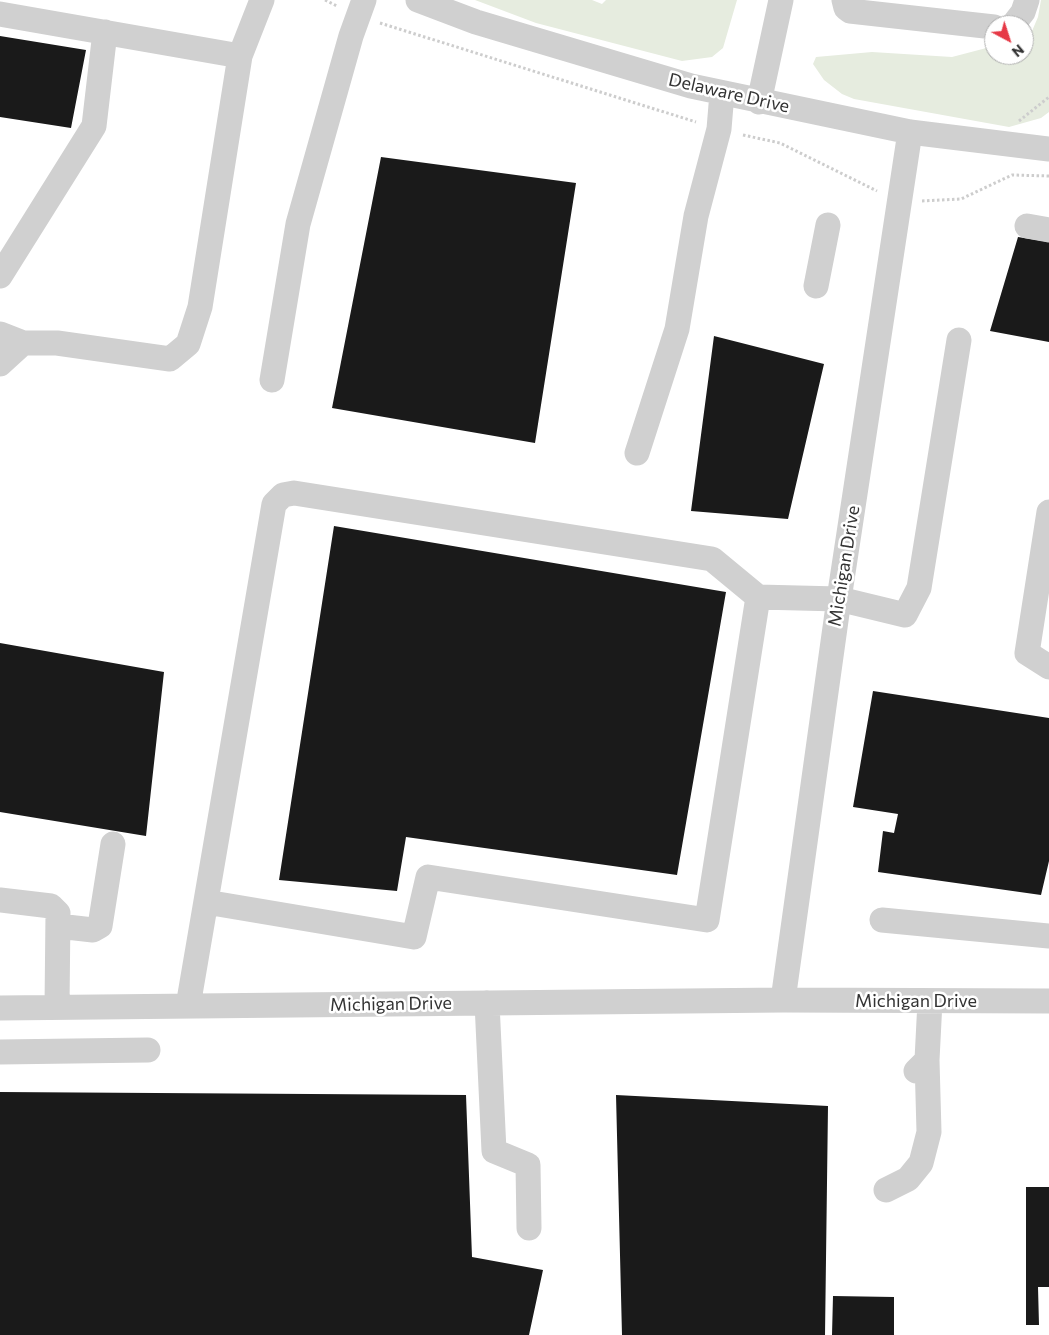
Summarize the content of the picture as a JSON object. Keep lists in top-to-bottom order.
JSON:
{
  "streets": {
    "street": ["Delaware Drive", "Michigan Drive"]
  },
  "crossings": [
    ["Delaware Drive", "Michigan Drive"]
  ],
  "north": "bottom right"
}
